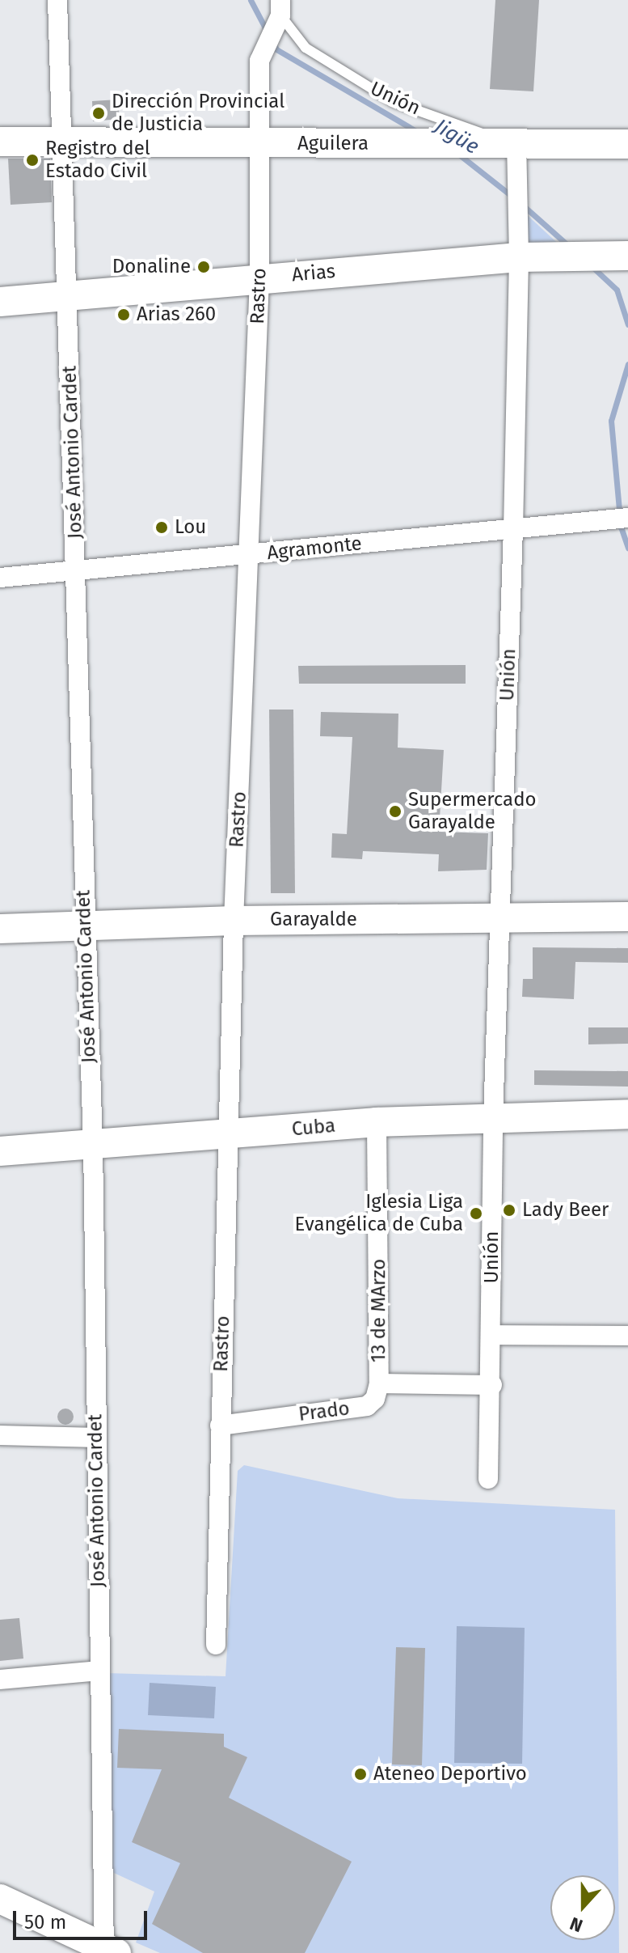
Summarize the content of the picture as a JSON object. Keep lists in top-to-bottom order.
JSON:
{
  "streets": {
    "street": [
      "Unión",
      "Aguilera",
      "Arias",
      "Rastro",
      "José Antonio Cardet",
      "Agramonte",
      "Garayalde",
      "Cuba",
      "13 de MArzo",
      "Prado"
    ]
  },
  "crossings": [
    ["Unión", "Aguilera"],
    ["Unión", "Arias"],
    ["Unión", "Rastro"],
    ["Unión", "Agramonte"],
    ["Unión", "Garayalde"],
    ["Unión", "Cuba"],
    ["Aguilera", "Rastro"],
    ["Aguilera", "José Antonio Cardet"],
    ["Arias", "Rastro"],
    ["Arias", "José Antonio Cardet"],
    ["Rastro", "Agramonte"],
    ["Rastro", "Garayalde"],
    ["Rastro", "Cuba"],
    ["Rastro", "Prado"],
    ["José Antonio Cardet", "Agramonte"],
    ["José Antonio Cardet", "Garayalde"],
    ["José Antonio Cardet", "Cuba"],
    ["Cuba", "13 de MArzo"],
    ["13 de MArzo", "Prado"]
  ],
  "water": ["Jigüe"],
  "places": [
    "Dirección Provincial de Justicia",
    "Registro del Estado Civil",
    "Donaline",
    "Arias 260",
    "Lou",
    "Supermercado Garayalde",
    "Lady Beer",
    "Iglesia Liga Evangélica de Cuba",
    "Ateneo Deportivo"
  ],
  "scale_bar": "50 m",
  "north": "bottom"
}
